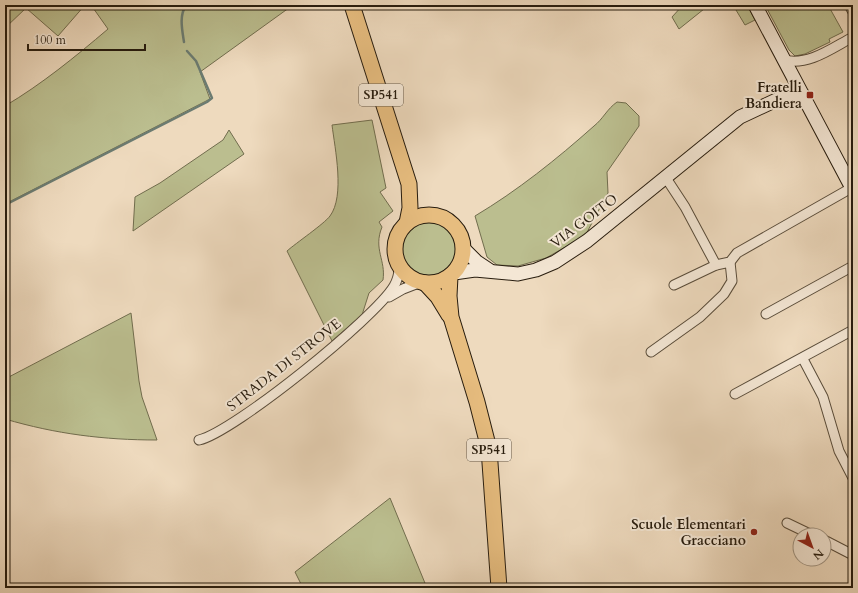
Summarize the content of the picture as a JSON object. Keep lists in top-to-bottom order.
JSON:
{
  "streets": {
    "main road": ["SP541"],
    "street": ["VIA GOITO", "STRADA DI STROVE"]
  },
  "crossings": [
    ["SP541", "VIA GOITO"],
    ["SP541", "STRADA DI STROVE"],
    ["VIA GOITO", "STRADA DI STROVE"]
  ],
  "places": {
    "transit": ["Fratelli Bandiera"],
    "other": ["Scuole Elementari Gracciano"]
  },
  "scale_bar": "100 m",
  "north": "bottom right"
}
